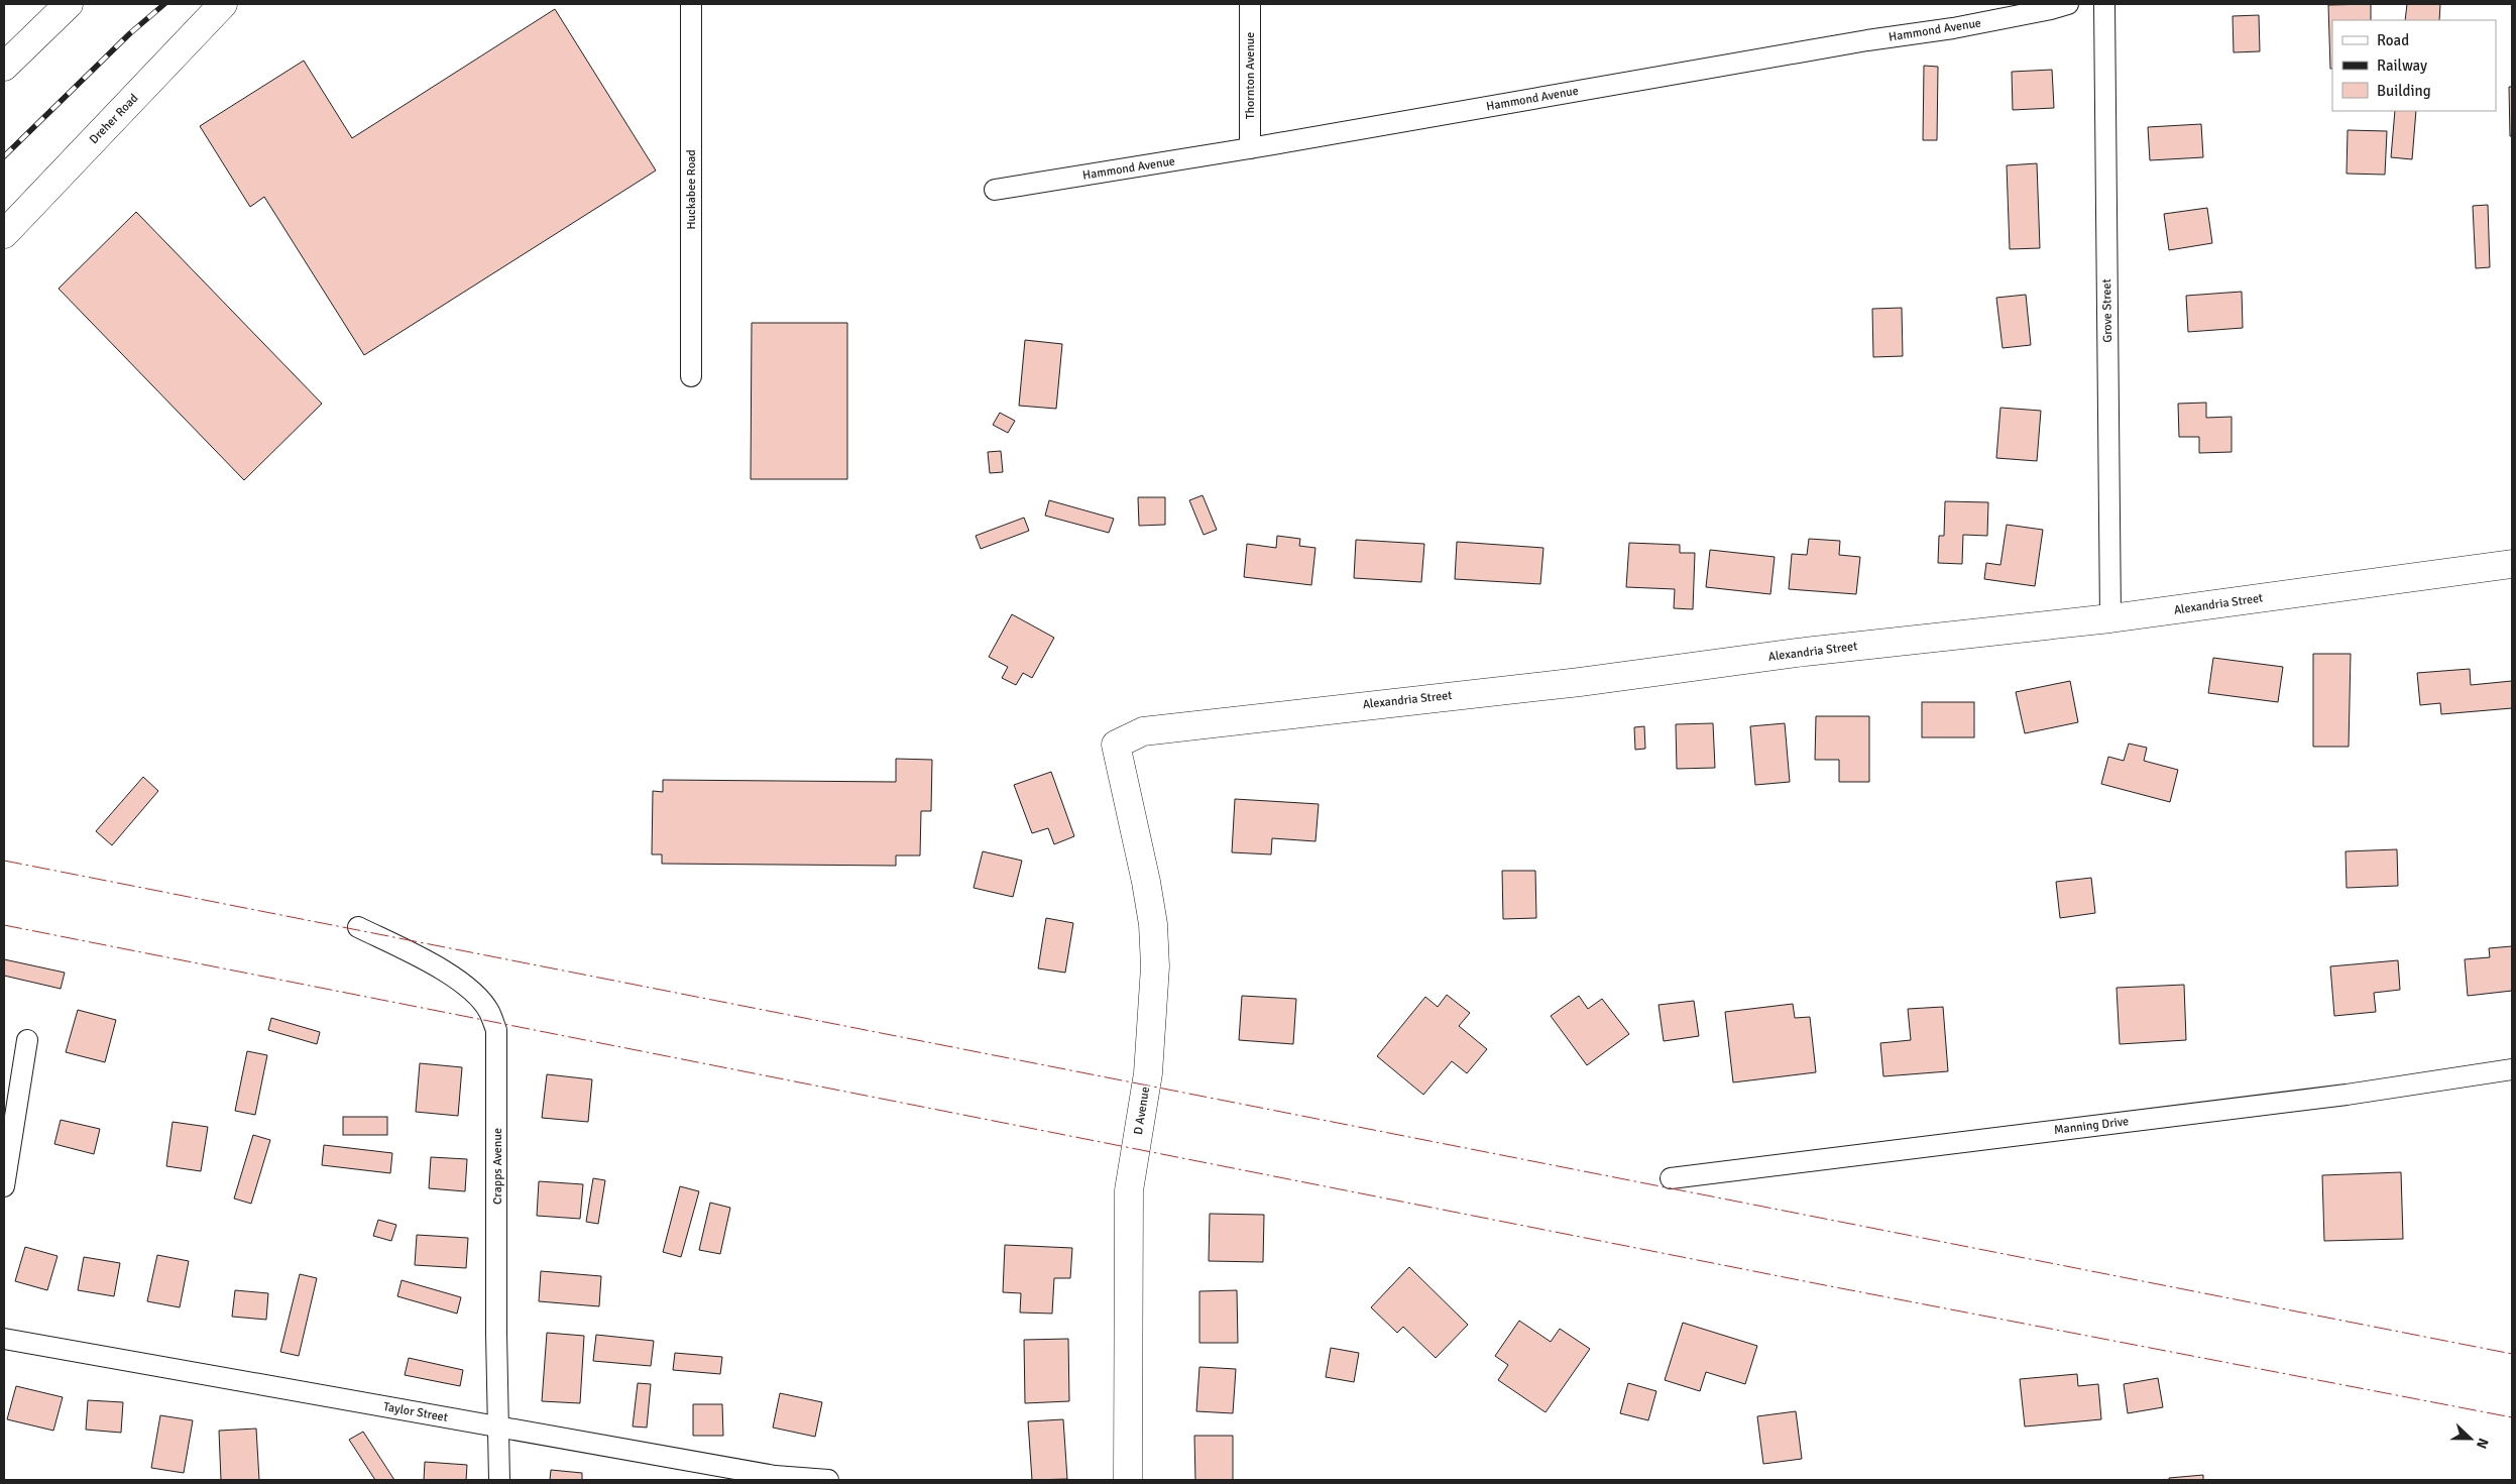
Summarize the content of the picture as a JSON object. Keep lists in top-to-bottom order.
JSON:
{
  "streets": {
    "street": [
      "Hammond Avenue",
      "Thornton Avenue",
      "Dreher Road",
      "Huckabee Road",
      "Grove Street",
      "Alexandria Street",
      "D Avenue",
      "Manning Drive",
      "Crapps Avenue",
      "Taylor Street"
    ]
  },
  "crossings": [
    ["Hammond Avenue", "Thornton Avenue"],
    ["Grove Street", "Alexandria Street"],
    ["Alexandria Street", "D Avenue"],
    ["Crapps Avenue", "Taylor Street"]
  ],
  "legend": ["Road", "Railway", "Building"],
  "north": "right"
}
